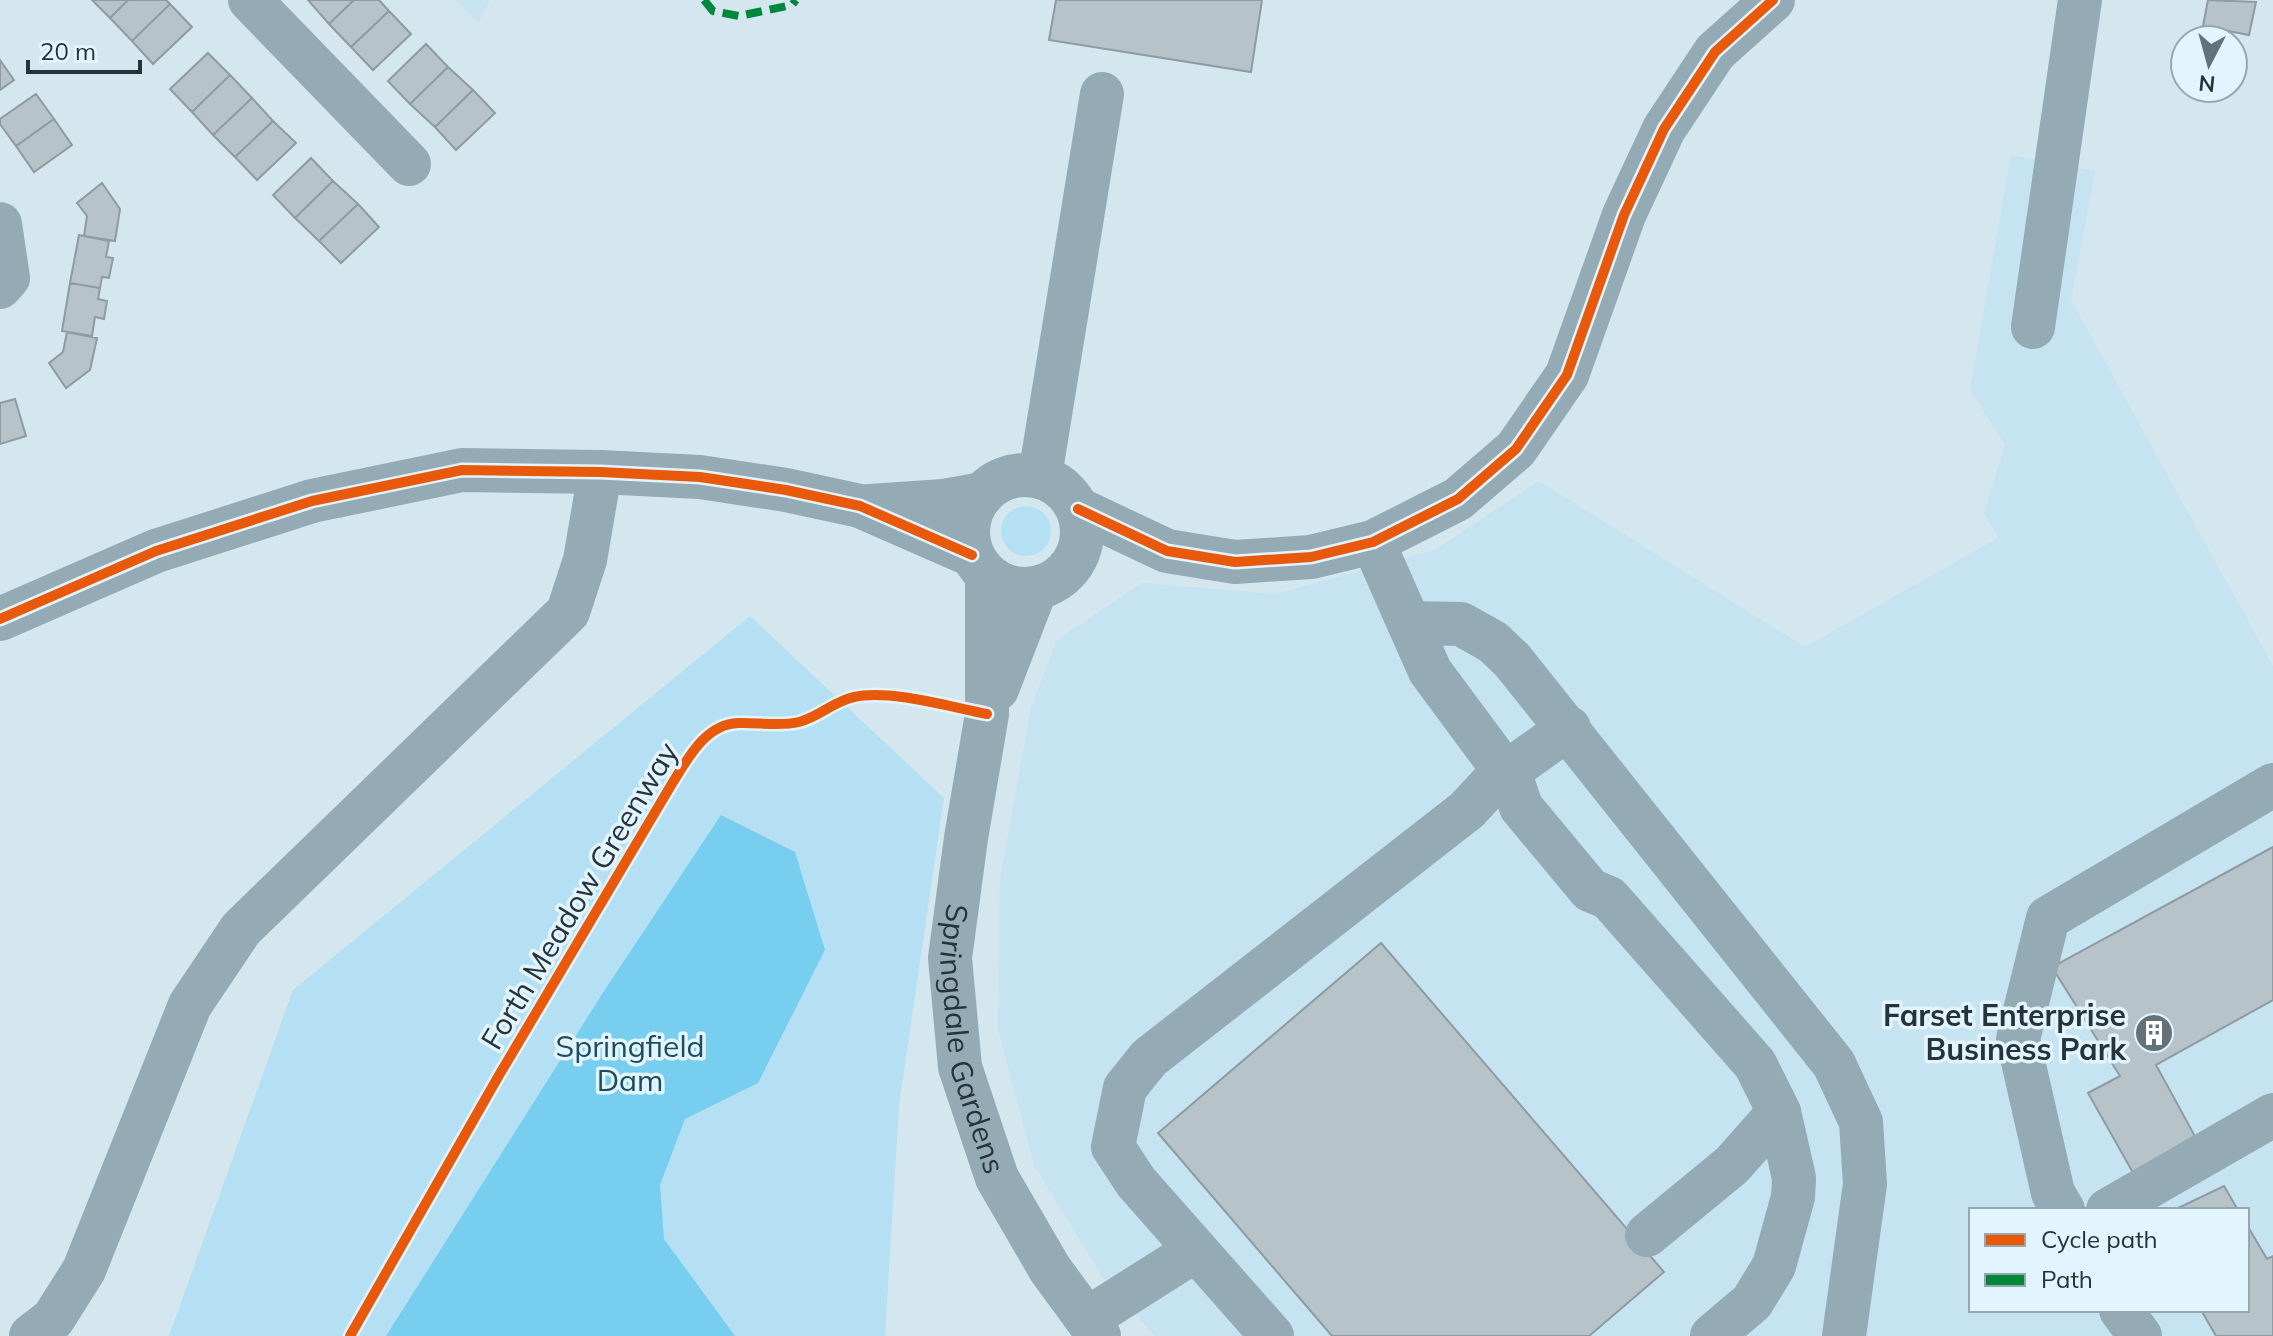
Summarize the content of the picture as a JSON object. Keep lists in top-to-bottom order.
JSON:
{
  "streets": {
    "street": ["Springdale Gardens"],
    "cycle path": ["Forth Meadow Greenway"]
  },
  "parks": ["Springfield Dam"],
  "places": {
    "building": ["Farset Enterprise Business Park"]
  },
  "legend": ["Cycle path", "Path"],
  "scale_bar": "20 m",
  "north": "bottom"
}
